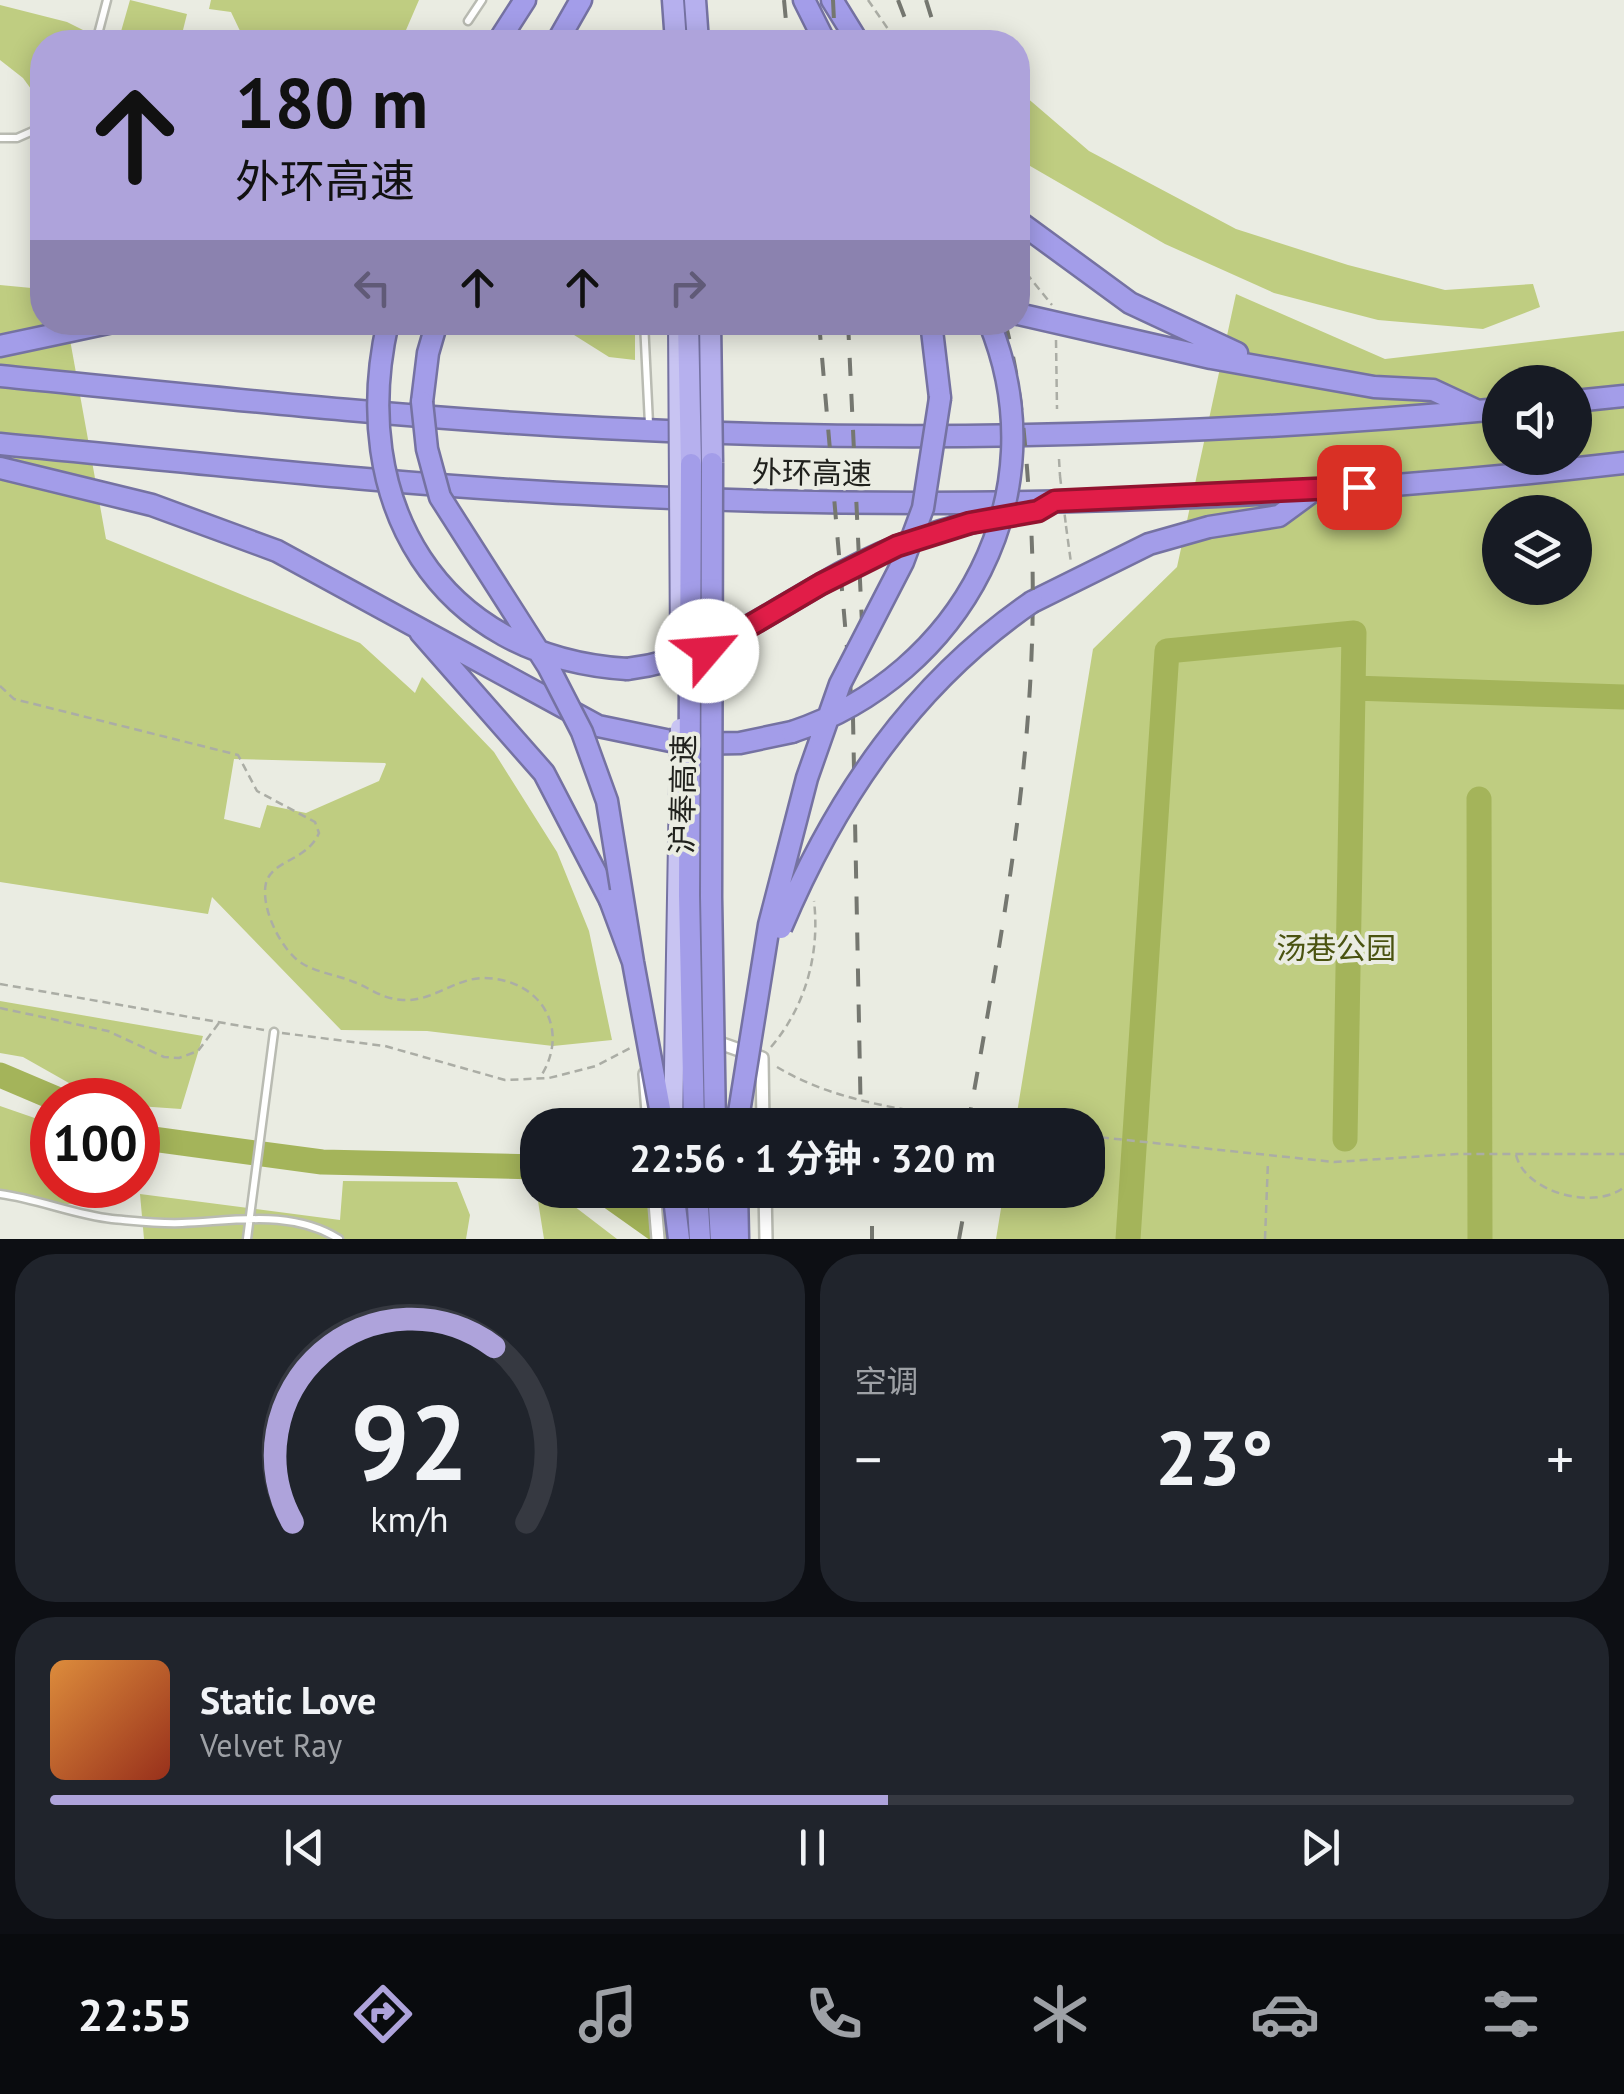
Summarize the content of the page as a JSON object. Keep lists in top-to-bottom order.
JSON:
{
  "streets": {
    "highway": ["外环高速", "沪奉高速"]
  },
  "parks": ["汤巷公园"],
  "page": {
    "turn": ["180 m", "外环高速"],
    "limit": "100",
    "trip": "22:56 · 1 分钟 · 320 m",
    "tile": "空调",
    "heat": ["−", "23°", "+"],
    "song": ["Static Love", "Velvet Ray"],
    "tabs": "22:55",
    "gauge": ["92", "km/h"]
  }
}
